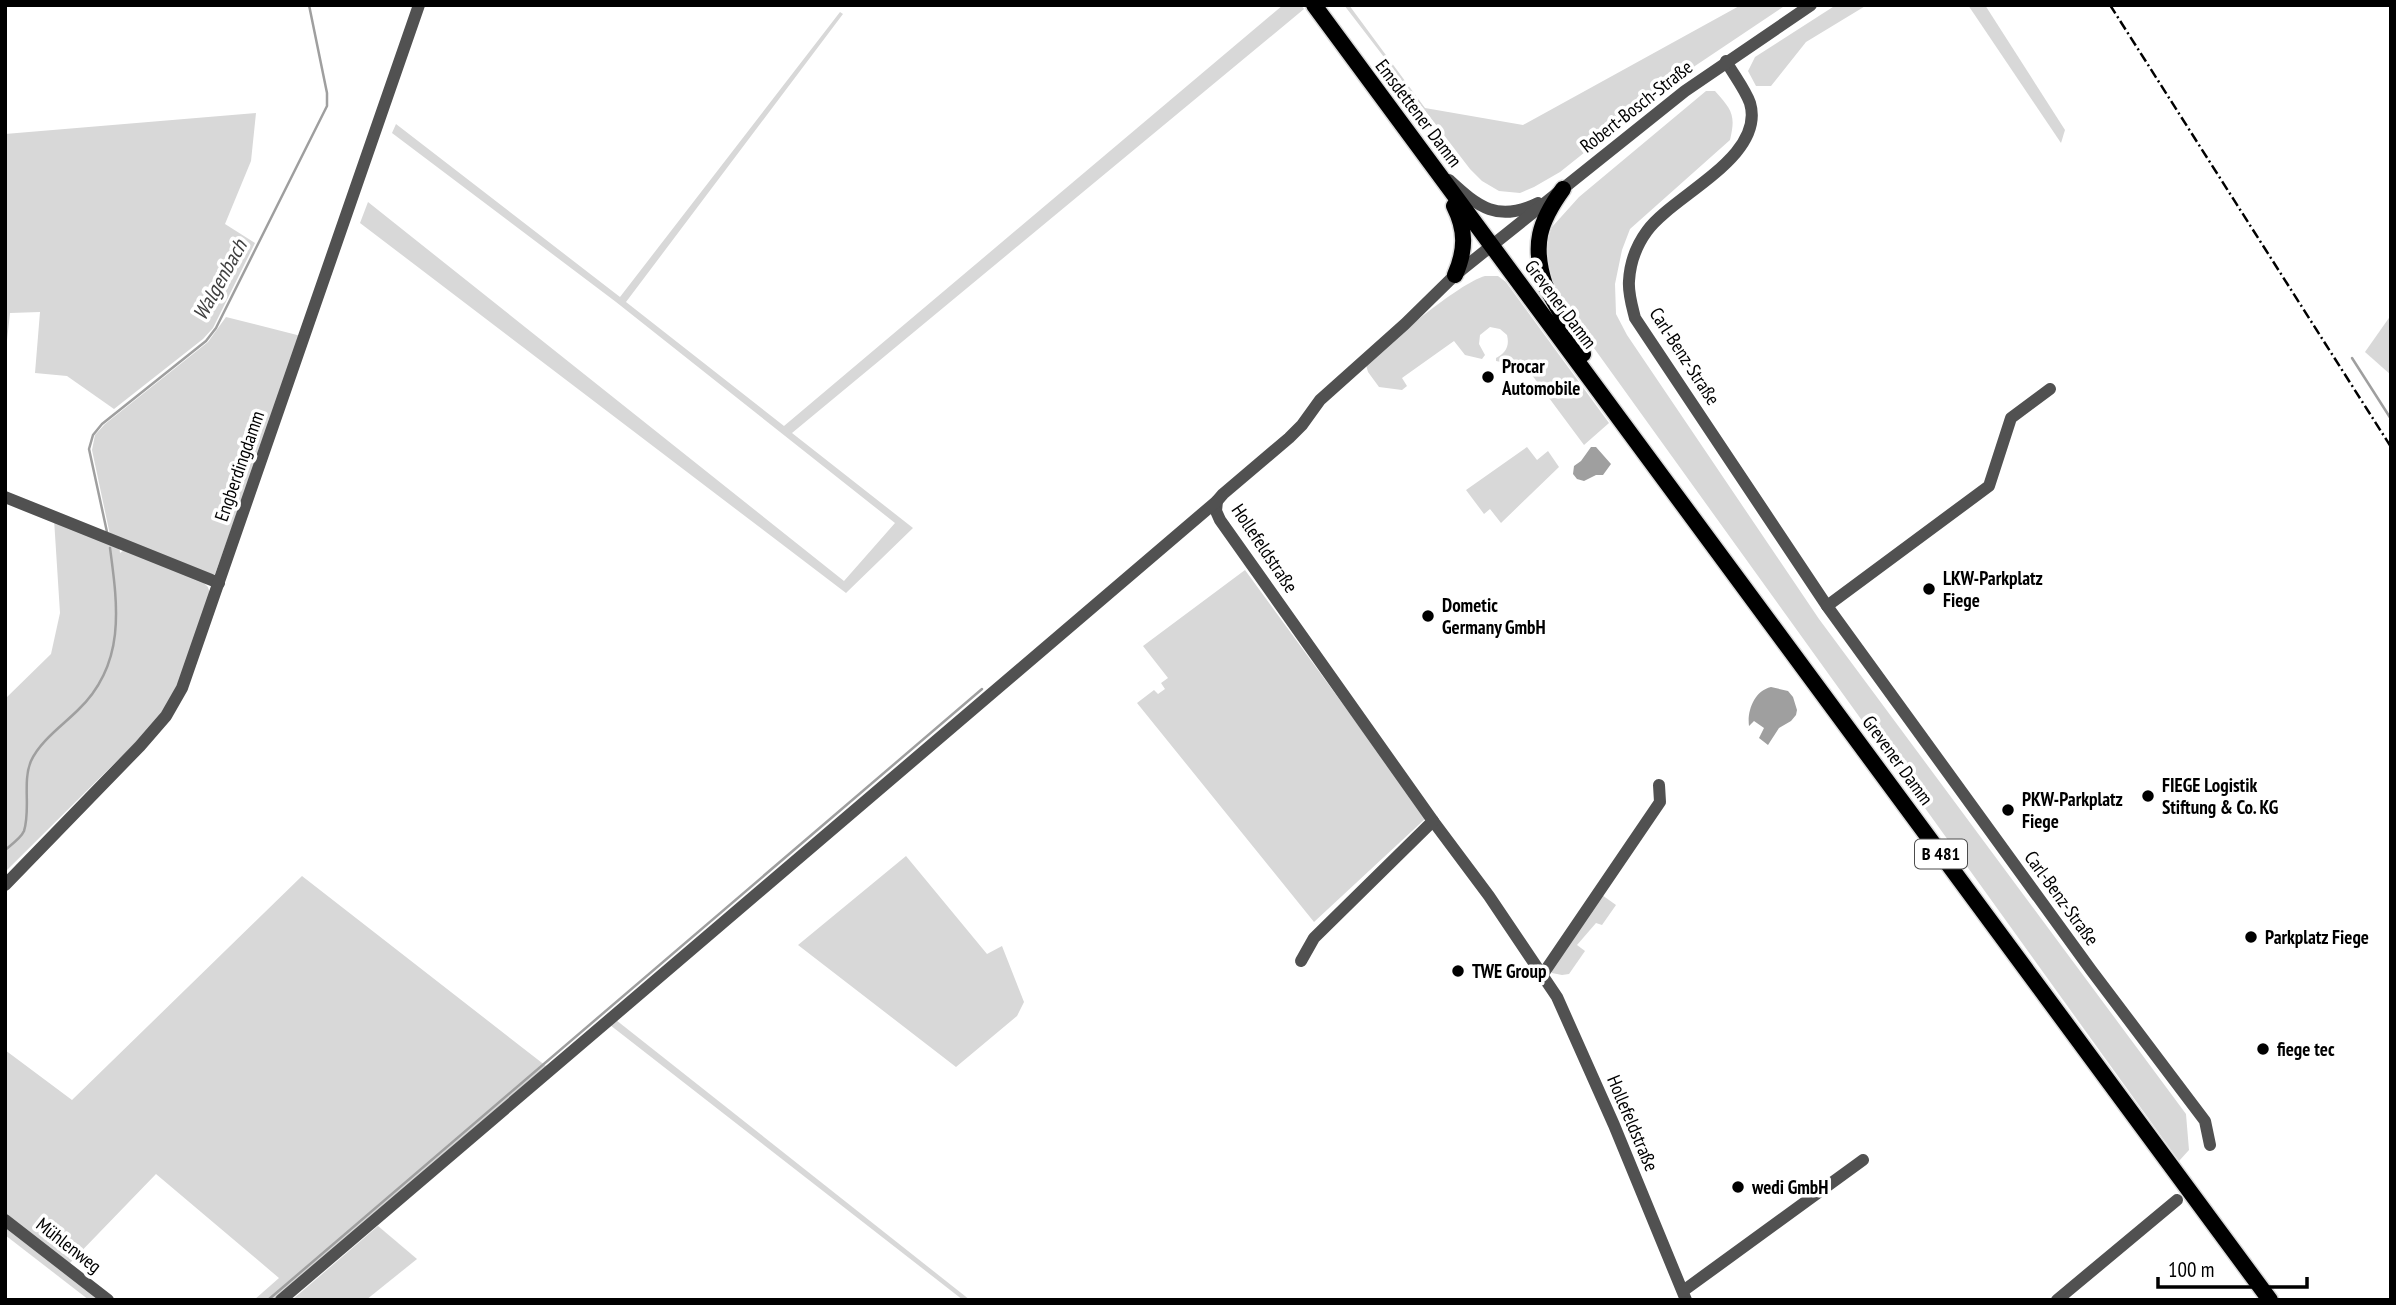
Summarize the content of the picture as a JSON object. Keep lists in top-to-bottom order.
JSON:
{
  "streets": {
    "main road": ["Emsdettener Damm", "Grevener Damm", "B 481"],
    "street": [
      "Robert-Bosch-Straße",
      "Carl-Benz-Straße",
      "Engberdingdamm",
      "Hollefeldstraße",
      "Mühlenweg"
    ]
  },
  "crossings": [
    ["Robert-Bosch-Straße", "Emsdettener Damm"],
    ["Robert-Bosch-Straße", "Grevener Damm"],
    ["Robert-Bosch-Straße", "Carl-Benz-Straße"],
    ["Robert-Bosch-Straße", "Hollefeldstraße"],
    ["Emsdettener Damm", "Grevener Damm"],
    ["Emsdettener Damm", "Hollefeldstraße"],
    ["Grevener Damm", "Hollefeldstraße"]
  ],
  "water": ["Walgenbach"],
  "places": [
    "Procar Automobile",
    "LKW-Parkplatz Fiege",
    "Dometic Germany GmbH",
    "FIEGE Logistik Stiftung & Co. KG",
    "PKW-Parkplatz Fiege",
    "Parkplatz Fiege",
    "TWE Group",
    "fiege tec",
    "wedi GmbH"
  ],
  "scale_bar": "100 m"
}
